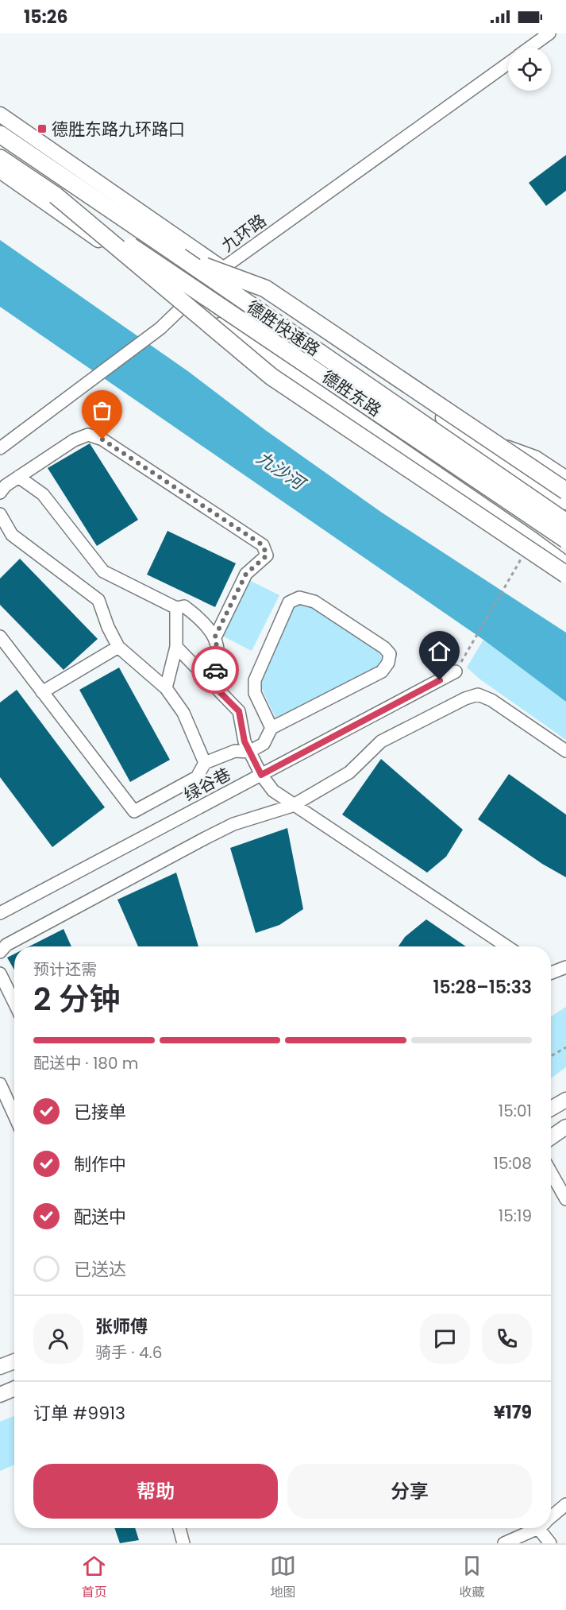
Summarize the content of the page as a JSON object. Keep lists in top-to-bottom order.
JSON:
{
  "streets": {
    "highway": ["德胜快速路"],
    "main road": ["德胜东路"],
    "street": ["九环路", "绿谷巷"]
  },
  "crossings": [
    ["九环路", "德胜东路"]
  ],
  "water": ["九沙河"],
  "places": {
    "transit": ["德胜东路九环路口"]
  },
  "page": {
    "status": "15:26",
    "heading": ["2 分钟", "预计还需", "15:28–15:33"],
    "panel": [
      "张师傅",
      "骑手 · 4.6",
      "订单 #9913",
      "¥179"
    ],
    "bar": "配送中 · 180 m",
    "list": [
      ["已接单", "15:01"],
      ["制作中", "15:08"],
      ["配送中", "15:19"],
      "已送达"
    ],
    "buttons": ["帮助", "分享"],
    "tabs": ["首页", "地图", "收藏"]
  }
}
